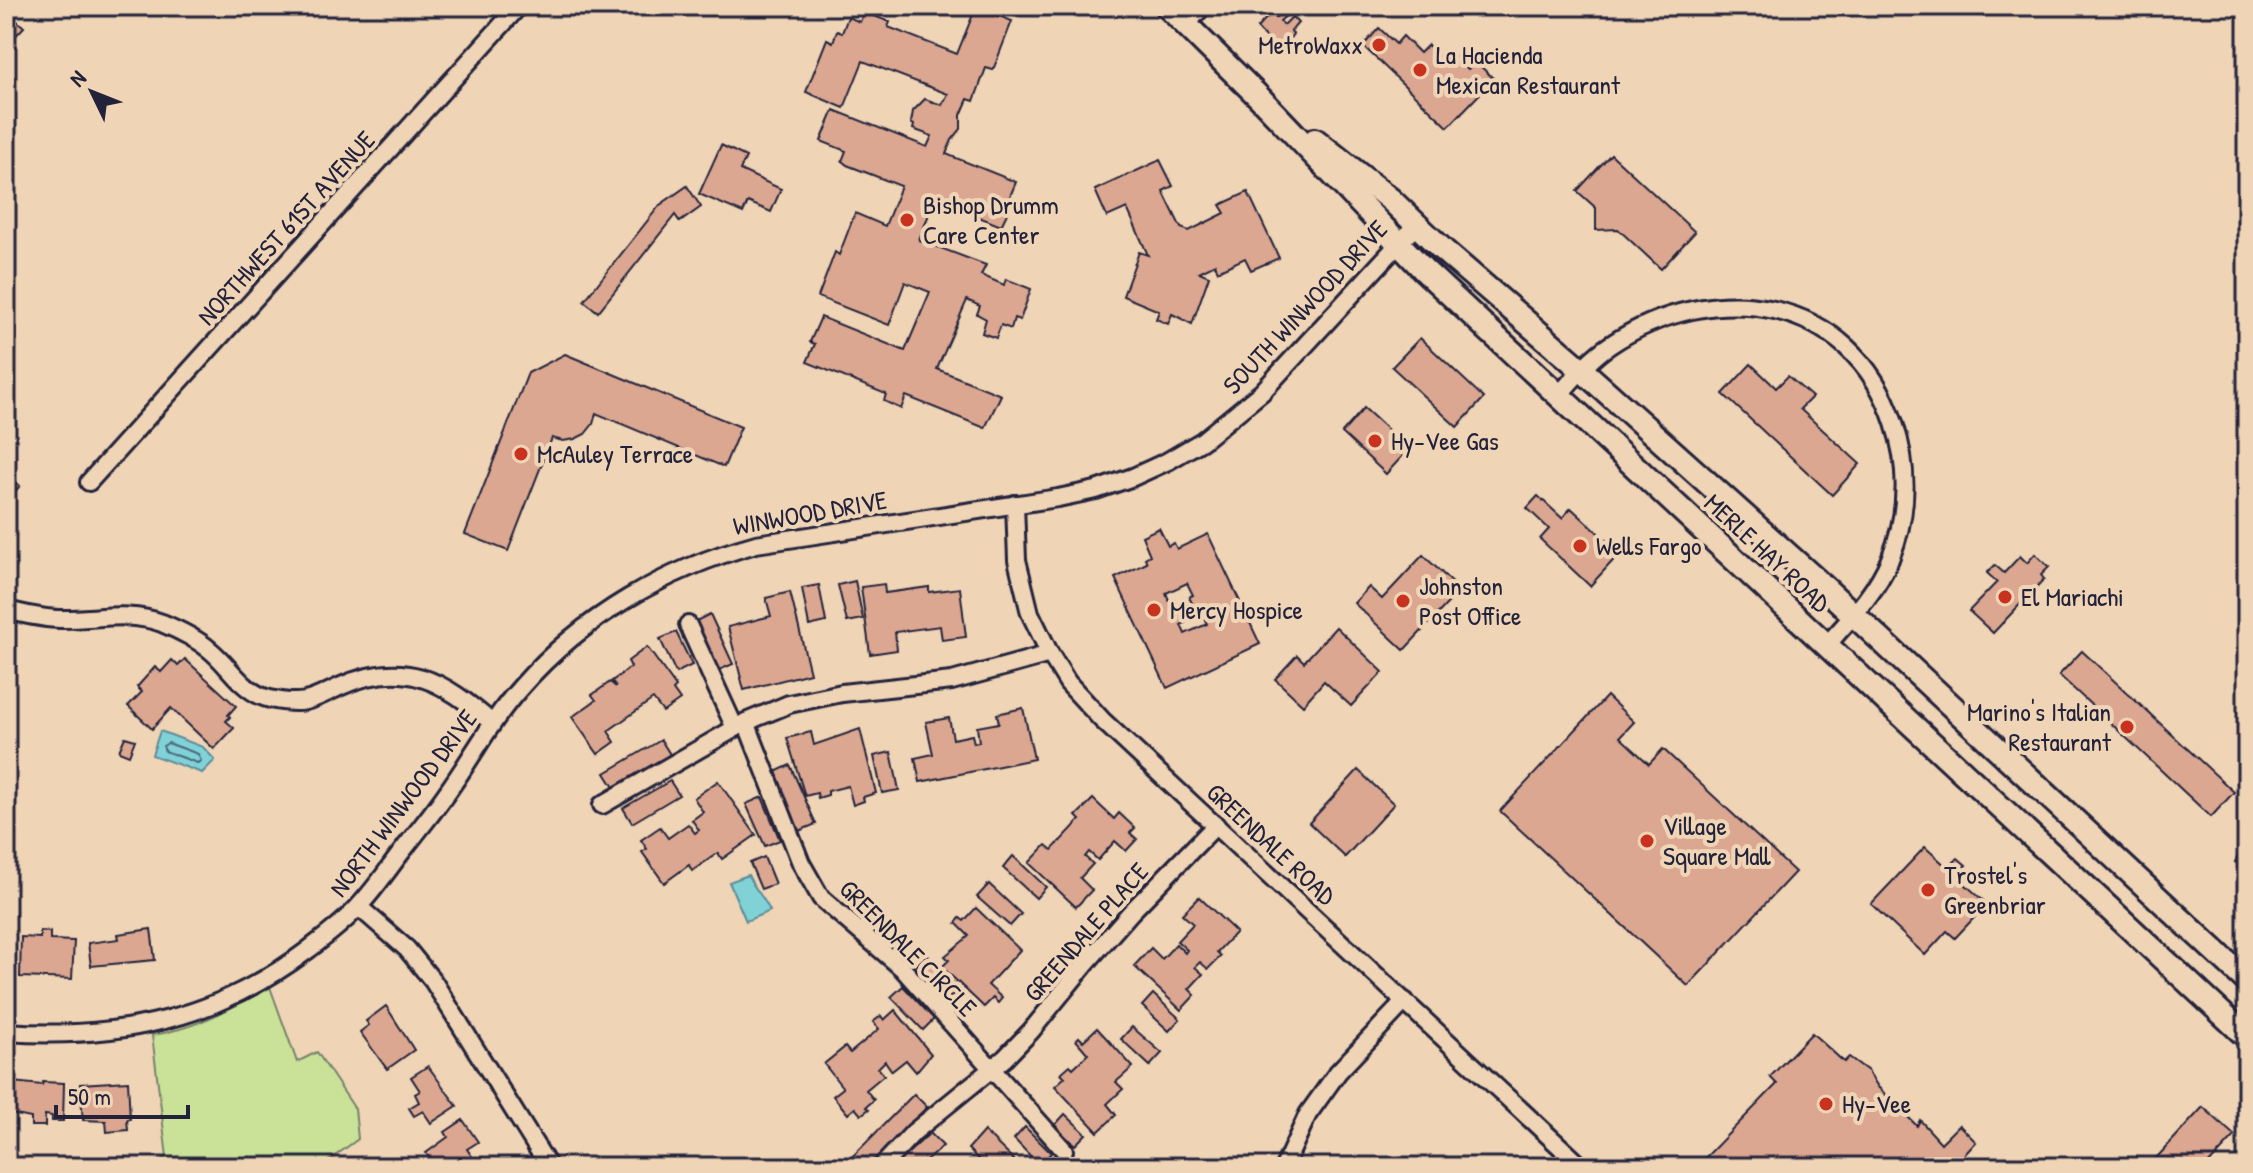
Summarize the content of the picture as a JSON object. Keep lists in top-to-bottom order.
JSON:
{
  "streets": {
    "main road": ["MERLE HAY ROAD"],
    "street": [
      "NORTHWEST 61ST AVENUE",
      "SOUTH WINWOOD DRIVE",
      "WINWOOD DRIVE",
      "NORTH WINWOOD DRIVE",
      "GREENDALE ROAD",
      "GREENDALE PLACE",
      "GREENDALE CIRCLE"
    ]
  },
  "crossings": [
    ["SOUTH WINWOOD DRIVE", "WINWOOD DRIVE"],
    ["SOUTH WINWOOD DRIVE", "MERLE HAY ROAD"],
    ["SOUTH WINWOOD DRIVE", "GREENDALE ROAD"],
    ["WINWOOD DRIVE", "NORTH WINWOOD DRIVE"],
    ["GREENDALE ROAD", "GREENDALE PLACE"],
    ["GREENDALE PLACE", "GREENDALE CIRCLE"]
  ],
  "places": [
    "MetroWaxx",
    "La Hacienda Mexican Restaurant",
    "Bishop Drumm Care Center",
    "Hy-Vee Gas",
    "McAuley Terrace",
    "Wells Fargo",
    "El Mariachi",
    "Johnston Post Office",
    "Mercy Hospice",
    "Marino's Italian Restaurant",
    "Village Square Mall",
    "Trostel's Greenbriar",
    "Hy-Vee"
  ],
  "scale_bar": "50 m",
  "north": "top left"
}
